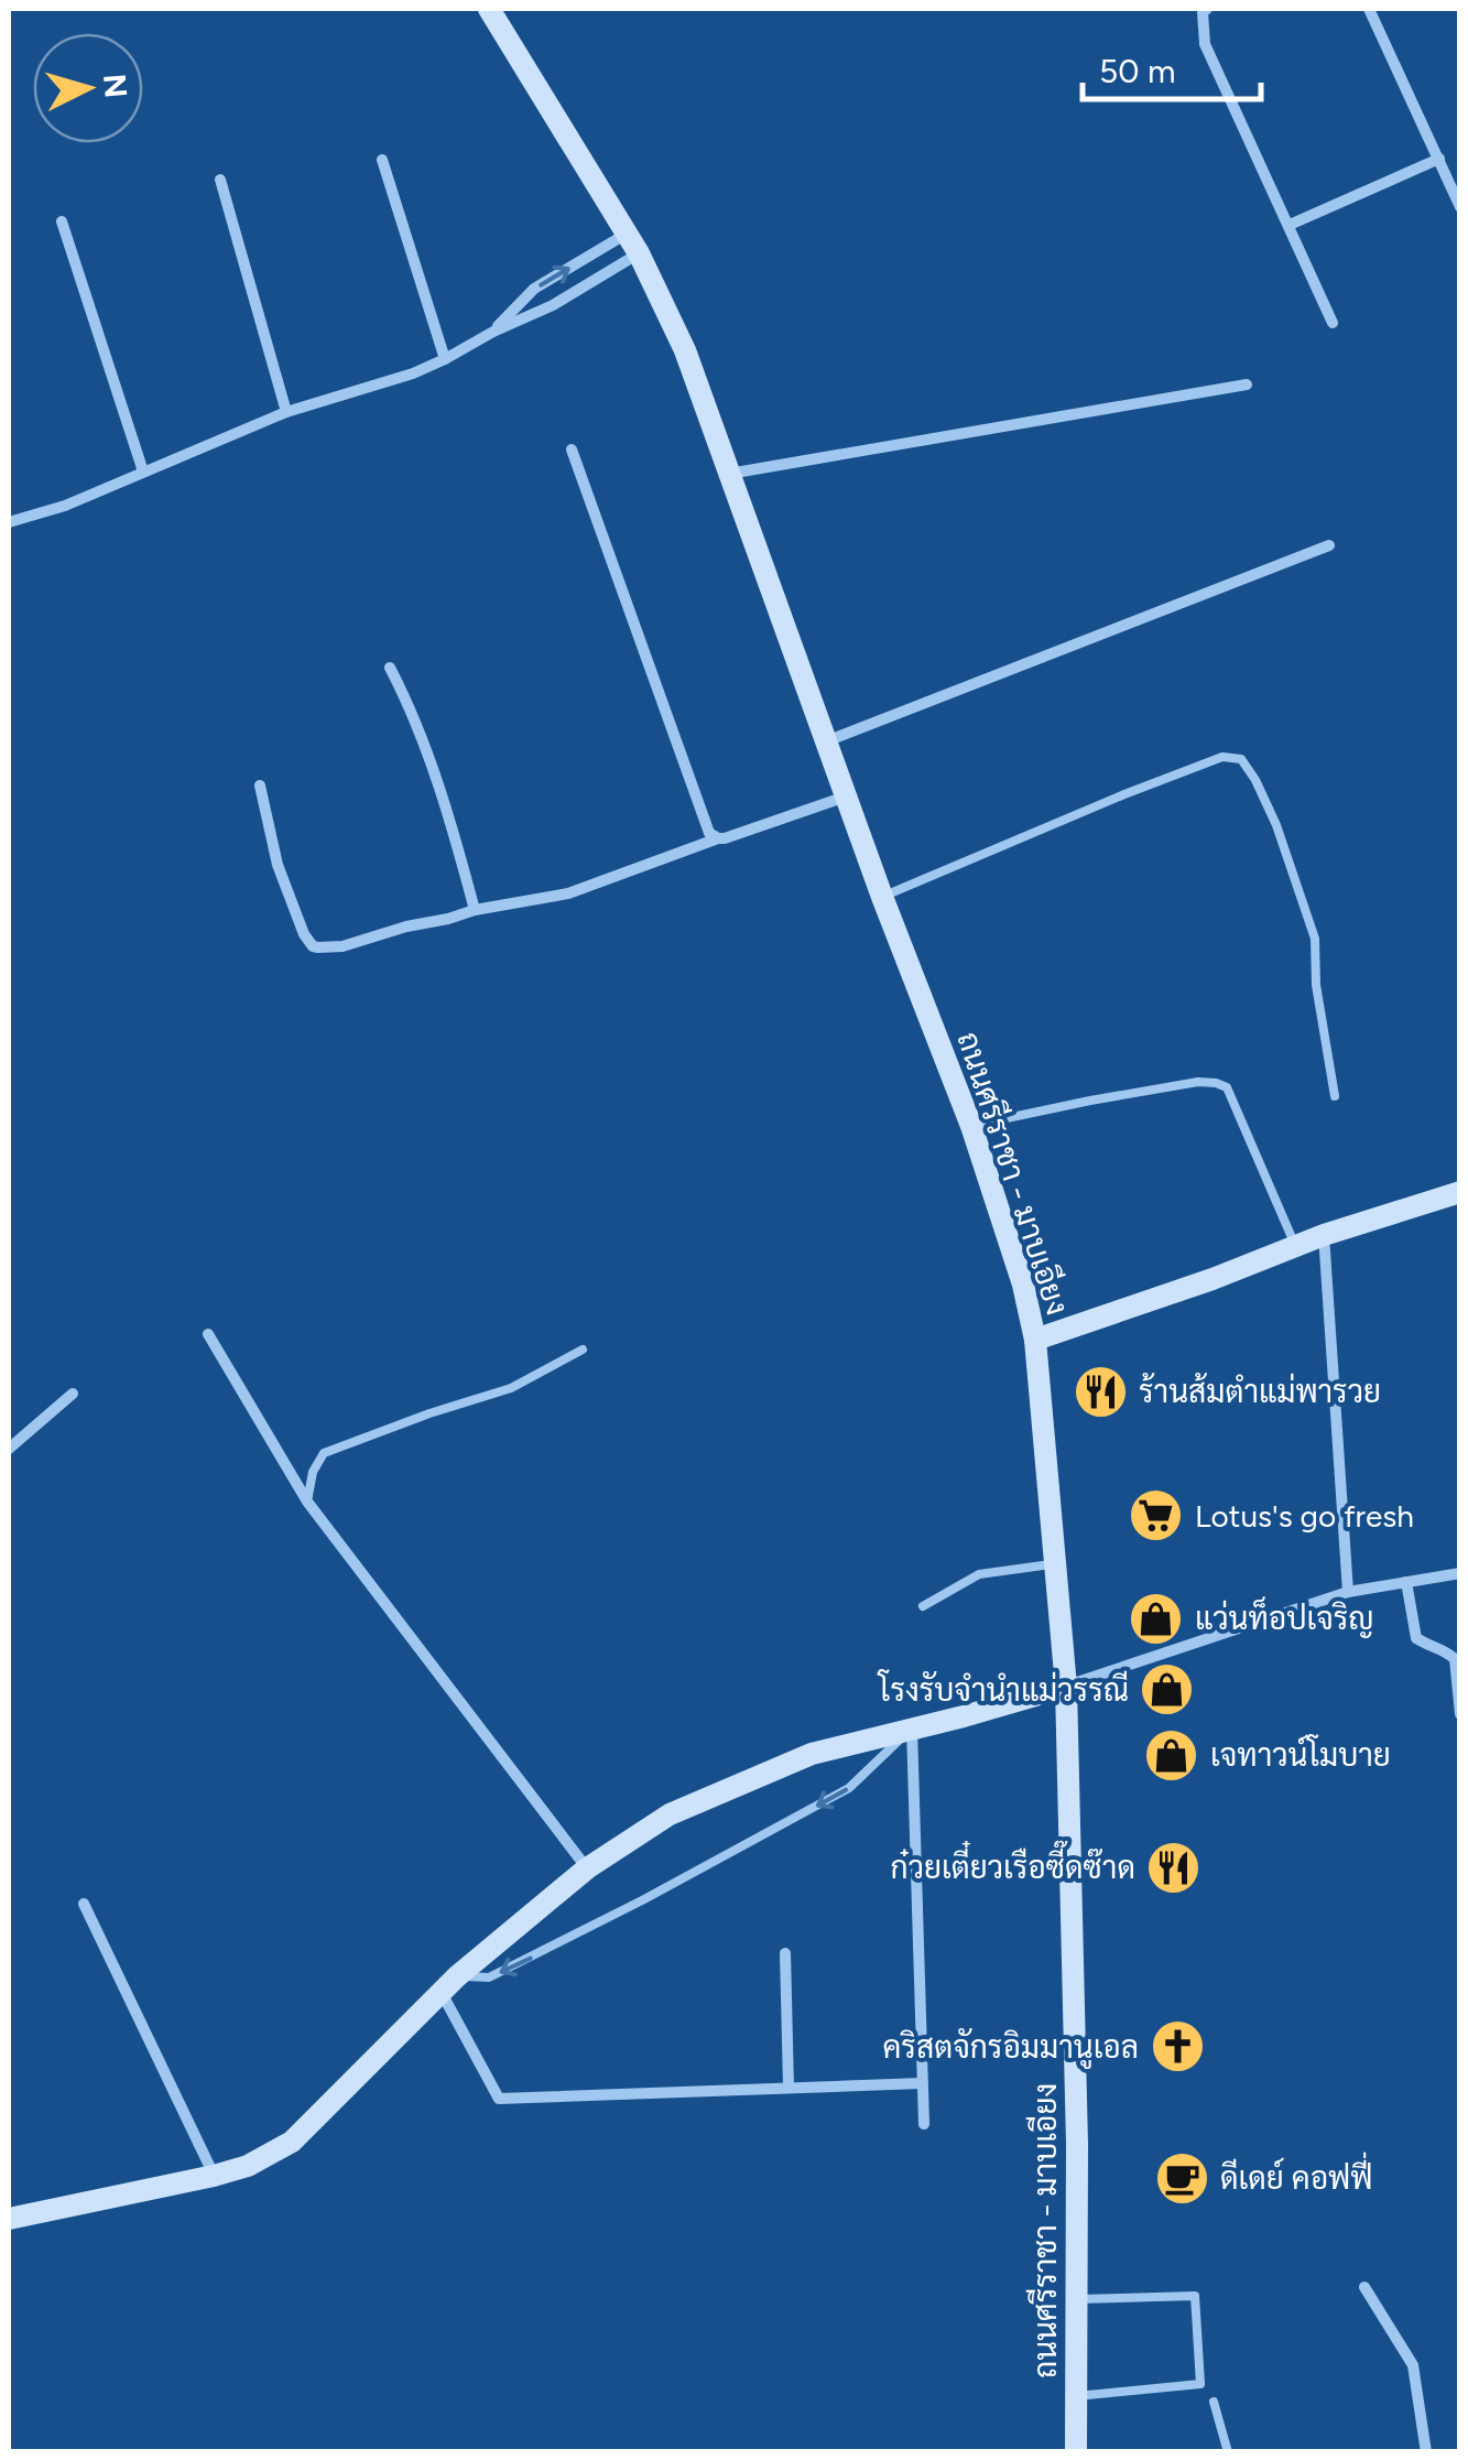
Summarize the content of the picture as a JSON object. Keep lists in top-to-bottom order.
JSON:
{
  "streets": {
    "main road": ["ถนนศรีราชา - มาบเอียง"]
  },
  "places": {
    "restaurant": ["ร้านส้มตำแม่พารวย", "ก๋วยเตี๋ยวเรือซี๊ดซ๊าด"],
    "supermarket": ["Lotus's go fresh"],
    "shop": ["แว่นท็อปเจริญ", "โรงรับจำนำแม่วรรณี", "เจทาวน์โมบาย"],
    "church": ["คริสตจักรอิมมานูเอล"],
    "cafe": ["ดีเดย์ คอฟฟี่"]
  },
  "scale_bar": "50 m",
  "north": "right"
}
